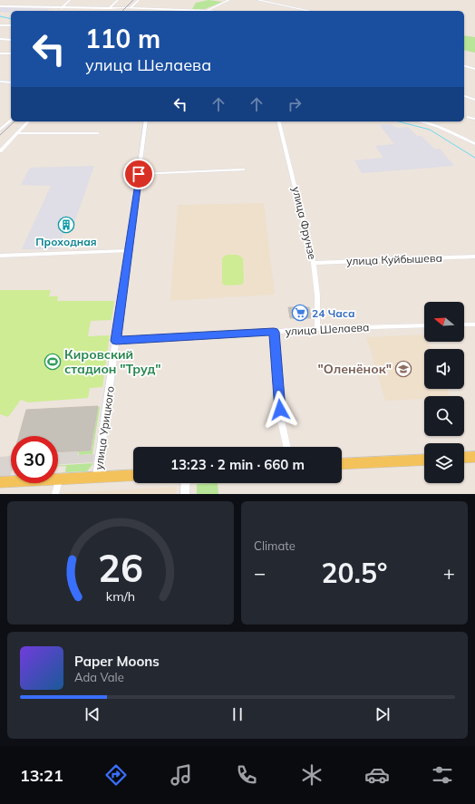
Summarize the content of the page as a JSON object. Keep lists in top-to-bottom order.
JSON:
{
  "streets": {
    "street": [
      "улица Фрунзе",
      "улица Куйбышева",
      "улица Шелаева",
      "улица Урицкого"
    ]
  },
  "crossings": [
    ["улица Фрунзе", "улица Куйбышева"],
    ["улица Фрунзе", "улица Шелаева"],
    ["улица Шелаева", "улица Урицкого"]
  ],
  "places": {
    "building": ["Проходная"],
    "supermarket": ["24 Часа"],
    "sports": ["Кировский стадион \"Труд\""],
    "school or university": ["\"Оленёнок\""]
  },
  "north": "left",
  "page": {
    "turn": ["110 m", "улица Шелаева"],
    "limit": "30",
    "trip": "13:23 · 2 min · 660 m",
    "tile": "Climate",
    "heat": ["−", "20.5°", "+"],
    "song": ["Paper Moons", "Ada Vale"],
    "tabs": "13:21",
    "gauge": ["26", "km/h"]
  }
}
